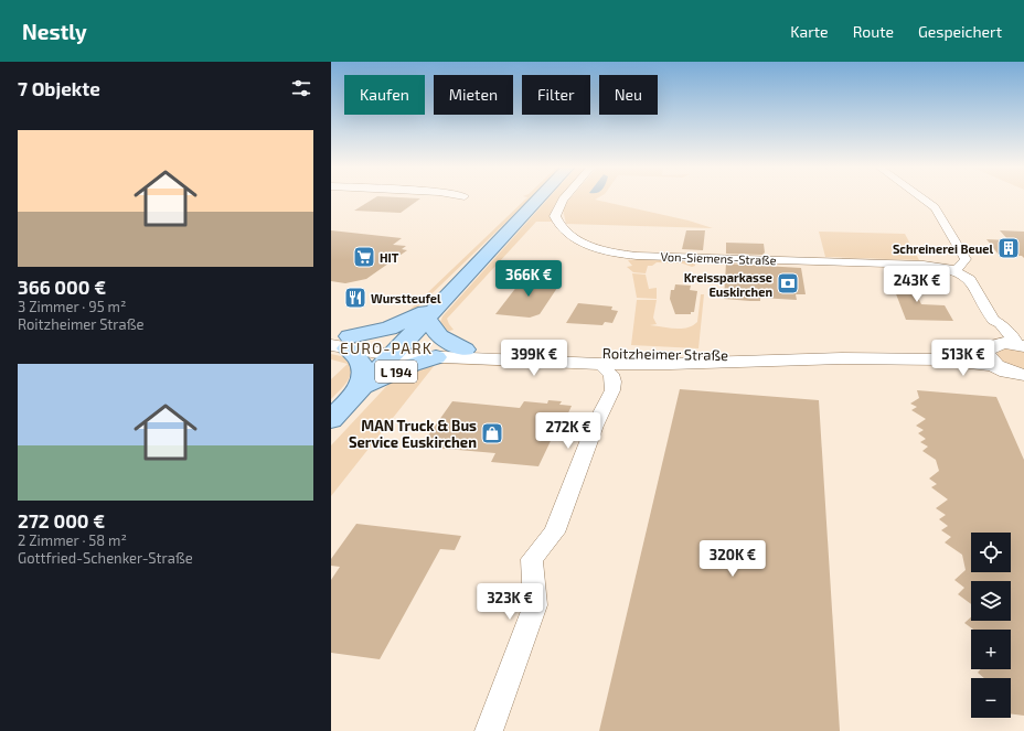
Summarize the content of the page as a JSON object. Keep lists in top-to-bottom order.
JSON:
{
  "streets": {
    "main road": ["L 194"],
    "street": ["Von-Siemens-Straße", "Roitzheimer Straße"]
  },
  "crossings": [
    ["Roitzheimer Straße", "L 194"]
  ],
  "districts": ["EURO-PARK"],
  "places": {
    "building": ["Schreinerei Beuel"],
    "supermarket": ["HIT"],
    "bank": ["Kreissparkasse Euskirchen"],
    "restaurant": ["Wurstteufel"],
    "shop": ["MAN Truck & Bus Service Euskirchen"]
  },
  "page": {
    "header": "Nestly",
    "nav": ["Karte", "Route", "Gespeichert"],
    "heading": "7 Objekte",
    "chip": [
      "Kaufen",
      "Mieten",
      "Filter",
      "Neu"
    ],
    "list": [
      {
        "name": "366 000 €",
        "note": "3 Zimmer · 95 m² · Roitzheimer Straße"
      },
      {
        "name": "272 000 €",
        "note": "2 Zimmer · 58 m² · Gottfried-Schenker-Straße"
      }
    ],
    "price": [
      "366K €",
      "243K €",
      "399K €",
      "513K €",
      "272K €",
      "320K €",
      "323K €"
    ],
    "map_buttons": ["+", "−"]
  }
}
